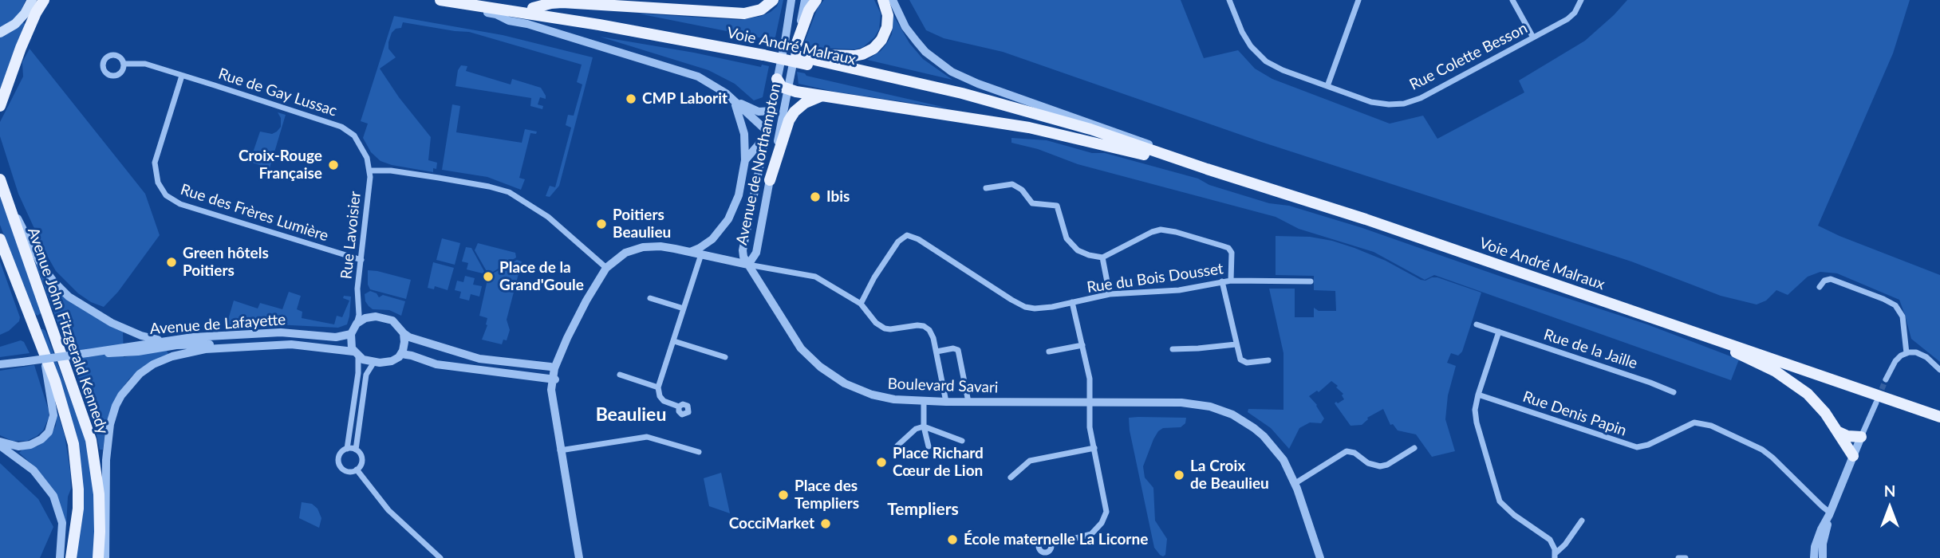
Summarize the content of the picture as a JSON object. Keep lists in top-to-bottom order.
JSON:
{
  "streets": {
    "main road": ["Voie André Malraux", "Avenue John Fitzgerald Kennedy"],
    "street": [
      "Rue Colette Besson",
      "Rue de Gay Lussac",
      "Avenue de Northampton",
      "Rue des Frères Lumière",
      "Rue Lavoisier",
      "Rue du Bois Dousset",
      "Avenue de Lafayette",
      "Rue de la Jaille",
      "Boulevard Savari",
      "Rue Denis Papin"
    ]
  },
  "crossings": [
    ["Rue de Gay Lussac", "Rue des Frères Lumière"],
    ["Rue de Gay Lussac", "Rue Lavoisier"],
    ["Avenue de Northampton", "Boulevard Savari"],
    ["Rue des Frères Lumière", "Rue Lavoisier"],
    ["Rue Lavoisier", "Avenue de Lafayette"]
  ],
  "districts": ["Beaulieu", "Templiers"],
  "places": [
    "CMP Laborit",
    "Croix-Rouge Française",
    "Ibis",
    "Poitiers Beaulieu",
    "Green hôtels Poitiers",
    "Place de la Grand'Goule",
    "Place Richard Cœur de Lion",
    "La Croix de Beaulieu",
    "Place des Templiers",
    "CocciMarket",
    "École maternelle La Licorne"
  ],
  "north": "top"
}
